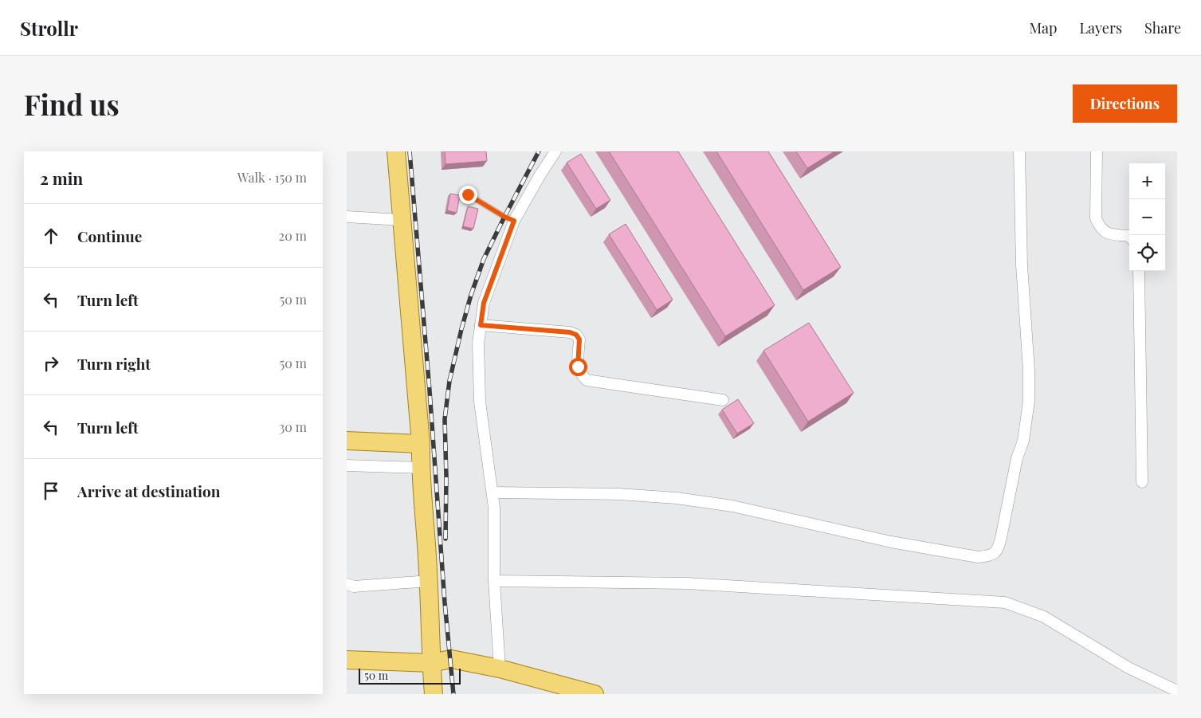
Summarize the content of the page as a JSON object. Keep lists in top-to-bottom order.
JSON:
{
  "scale_bar": "50 m",
  "page": {
    "header": "Strollr",
    "nav": ["Map", "Layers", "Share"],
    "buttons": "Directions",
    "title": "Find us",
    "heading": ["2 min", "Walk · 150 m"],
    "map_buttons": ["+", "−"],
    "list": [
      ["Continue", "20 m"],
      ["Turn left", "50 m"],
      ["Turn right", "50 m"],
      ["Turn left", "30 m"],
      "Arrive at destination"
    ],
    "scale": "50 m"
  }
}
